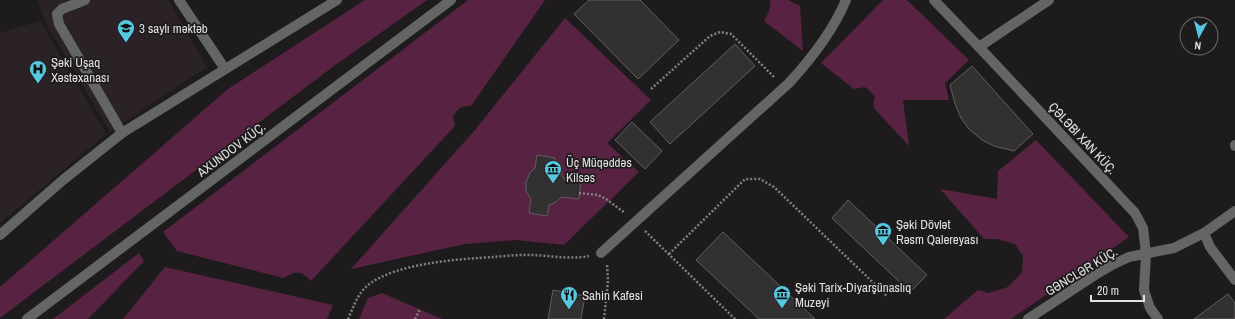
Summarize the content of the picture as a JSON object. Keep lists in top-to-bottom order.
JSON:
{
  "streets": {
    "street": ["ÇƏLƏBI XAN KÜÇ.", "AXUNDOV KÜÇ.", "GƏNCLƏR KÜÇ."]
  },
  "crossings": [
    ["ÇƏLƏBI XAN KÜÇ.", "GƏNCLƏR KÜÇ."]
  ],
  "places": {
    "school or university": ["3 saylı məktəb"],
    "hospital": ["Şəki Uşaq Xəstəxanası"],
    "museum": ["Üç Müqəddəs Kilsəs", "Şəki Dövlət Rəsm Qalereyası", "Şəki Tarix-Diyarşünaslıq Muzeyi"],
    "restaurant": ["Sahin Kafesi"]
  },
  "scale_bar": "20 m",
  "north": "bottom"
}
